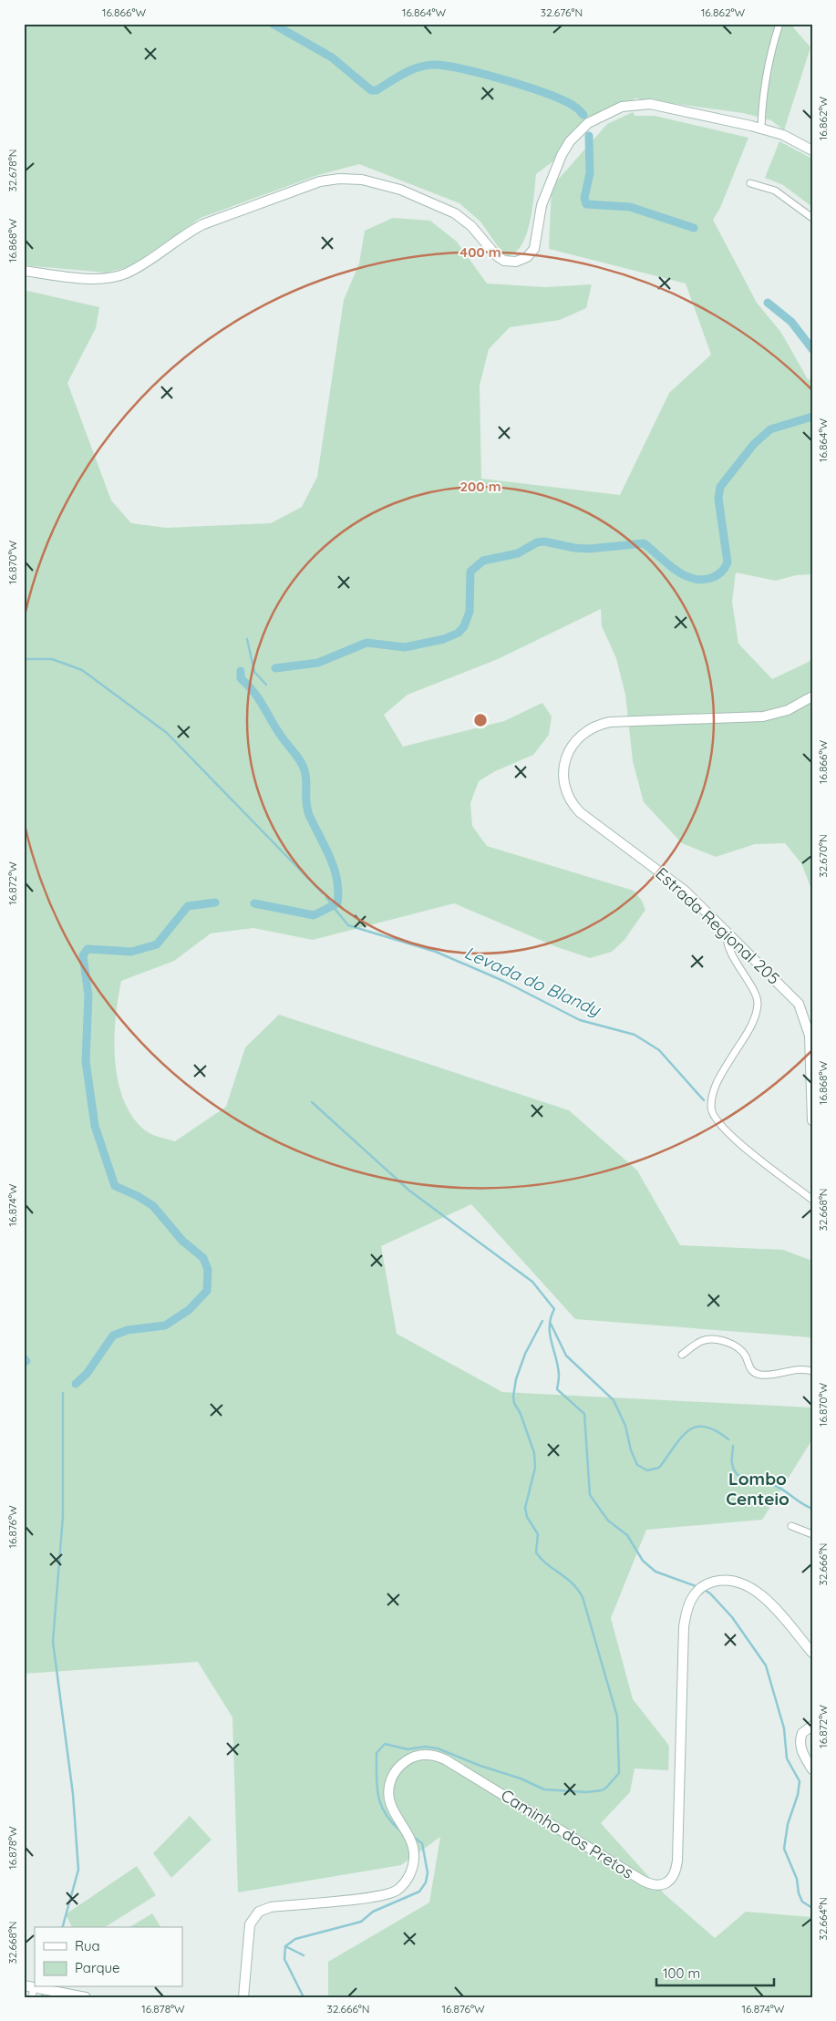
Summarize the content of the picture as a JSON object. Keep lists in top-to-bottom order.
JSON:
{
  "streets": {
    "main road": ["Estrada Regional 205", "Caminho dos Pretos"]
  },
  "districts": ["Lombo Centeio"],
  "water": ["Levada do Blandy"],
  "legend": ["Rua", "Parque"],
  "scale_bar": "100 m",
  "coordinates": [
    "16.866°W",
    "16.864°W",
    "32.676°N",
    "16.862°W",
    "32.678°N",
    "16.868°W",
    "16.870°W",
    "32.670°N",
    "16.872°W",
    "16.874°W",
    "32.668°N",
    "16.876°W",
    "32.666°N",
    "16.878°W",
    "32.664°N"
  ],
  "rings": ["400 m", "200 m"]
}
